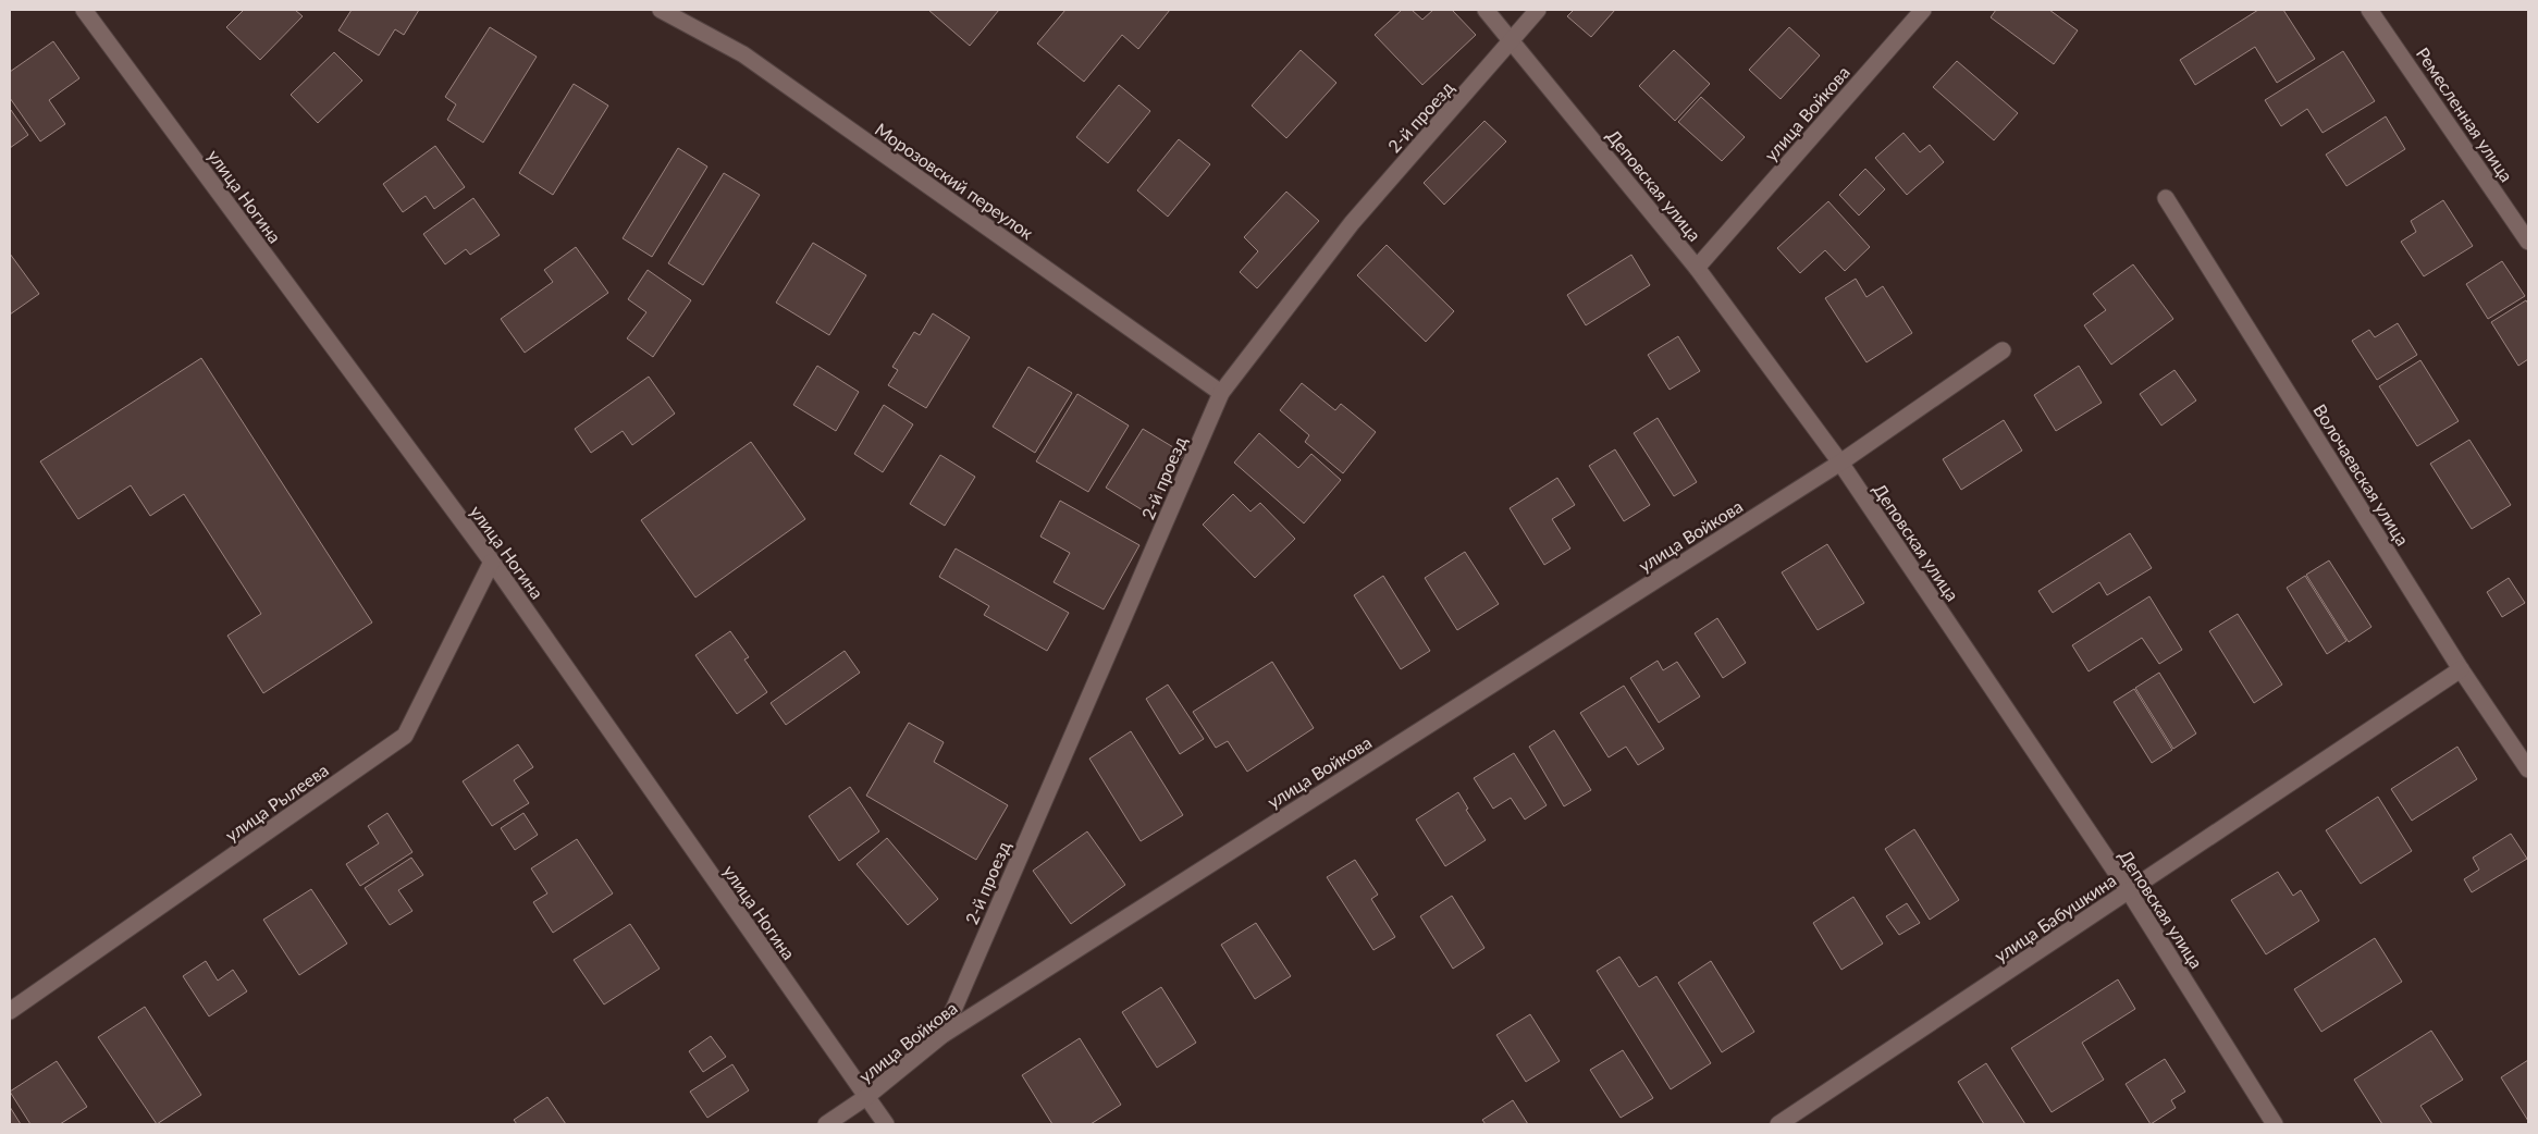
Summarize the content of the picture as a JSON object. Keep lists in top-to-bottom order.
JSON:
{
  "streets": {
    "street": [
      "улица Войкова",
      "Ремесленная улица",
      "2-й проезд",
      "Морозовский переулок",
      "Деповская улица",
      "улица Ногина",
      "Волочаевская улица",
      "улица Рылеева",
      "улица Бабушкина"
    ]
  },
  "crossings": [
    ["улица Войкова", "2-й проезд"],
    ["улица Войкова", "Деповская улица"],
    ["улица Войкова", "улица Ногина"],
    ["2-й проезд", "Морозовский переулок"],
    ["2-й проезд", "Деповская улица"],
    ["Деповская улица", "улица Бабушкина"],
    ["улица Ногина", "улица Рылеева"],
    ["Волочаевская улица", "улица Бабушкина"]
  ]
}
